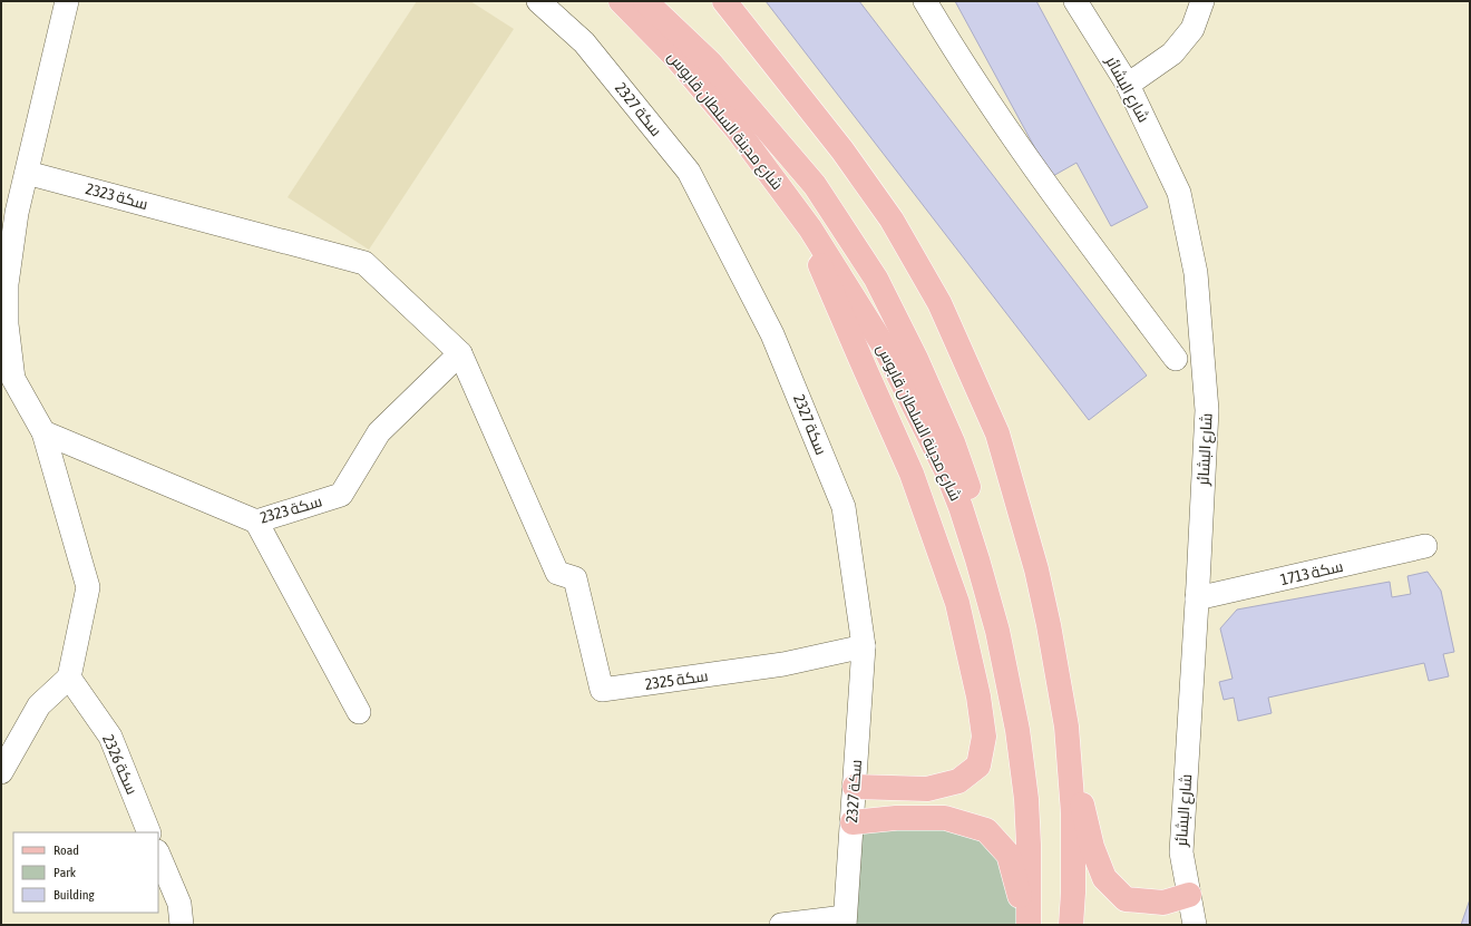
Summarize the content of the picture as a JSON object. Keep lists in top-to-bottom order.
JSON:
{
  "streets": {
    "main road": ["شارع مدينة السلطان قابوس"],
    "street": [
      "شارع البشائر",
      "سكة 2327",
      "سكة 2323",
      "سكة 1713",
      "سكة 2325",
      "سكة 2326"
    ]
  },
  "crossings": [
    ["شارع البشائر", "سكة 1713"],
    ["سكة 2327", "سكة 2325"],
    ["سكة 2323", "سكة 2325"]
  ],
  "legend": ["Road", "Park", "Building"]
}
